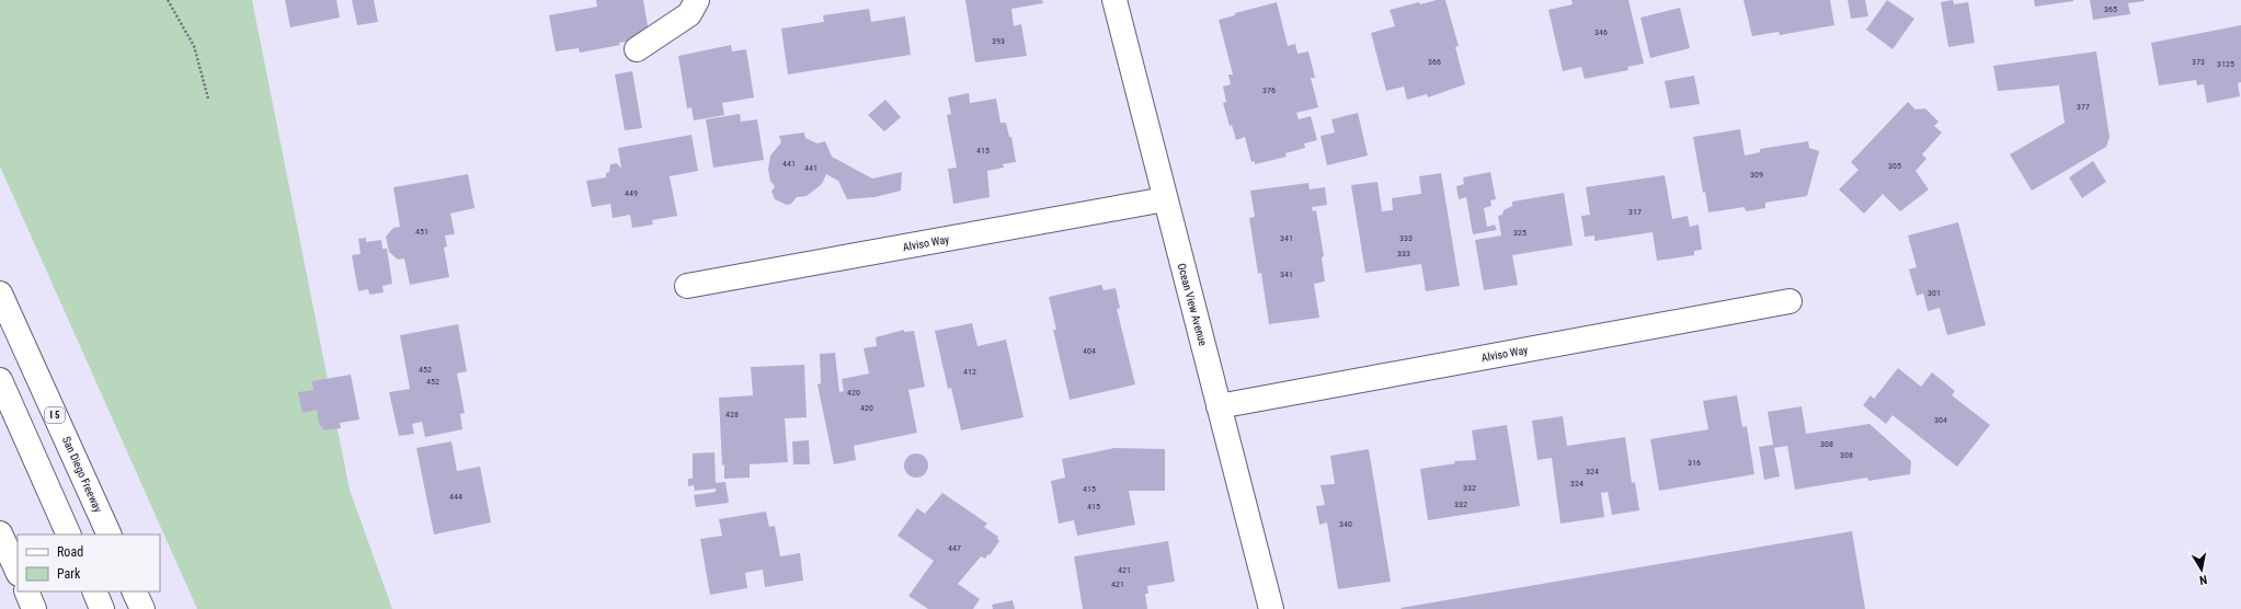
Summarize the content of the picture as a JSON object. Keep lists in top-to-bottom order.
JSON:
{
  "streets": {
    "main road": [
      "Alviso Way",
      "Ocean View Avenue",
      "I 5",
      "San Diego Freeway"
    ]
  },
  "crossings": [
    ["Alviso Way", "Ocean View Avenue"]
  ],
  "house_numbers": [
    "365",
    "346",
    "393",
    "366",
    "373",
    "3125",
    "376",
    "377",
    "415",
    "441",
    "305",
    "441",
    "309",
    "449",
    "317",
    "451",
    "325",
    "341",
    "333",
    "333",
    "341",
    "301",
    "404",
    "452",
    "412",
    "452",
    "420",
    "420",
    "428",
    "304",
    "308",
    "308",
    "316",
    "324",
    "324",
    "332",
    "415",
    "444",
    "332",
    "415",
    "340",
    "447",
    "421",
    "421"
  ],
  "legend": ["Road", "Park"],
  "north": "bottom"
}
